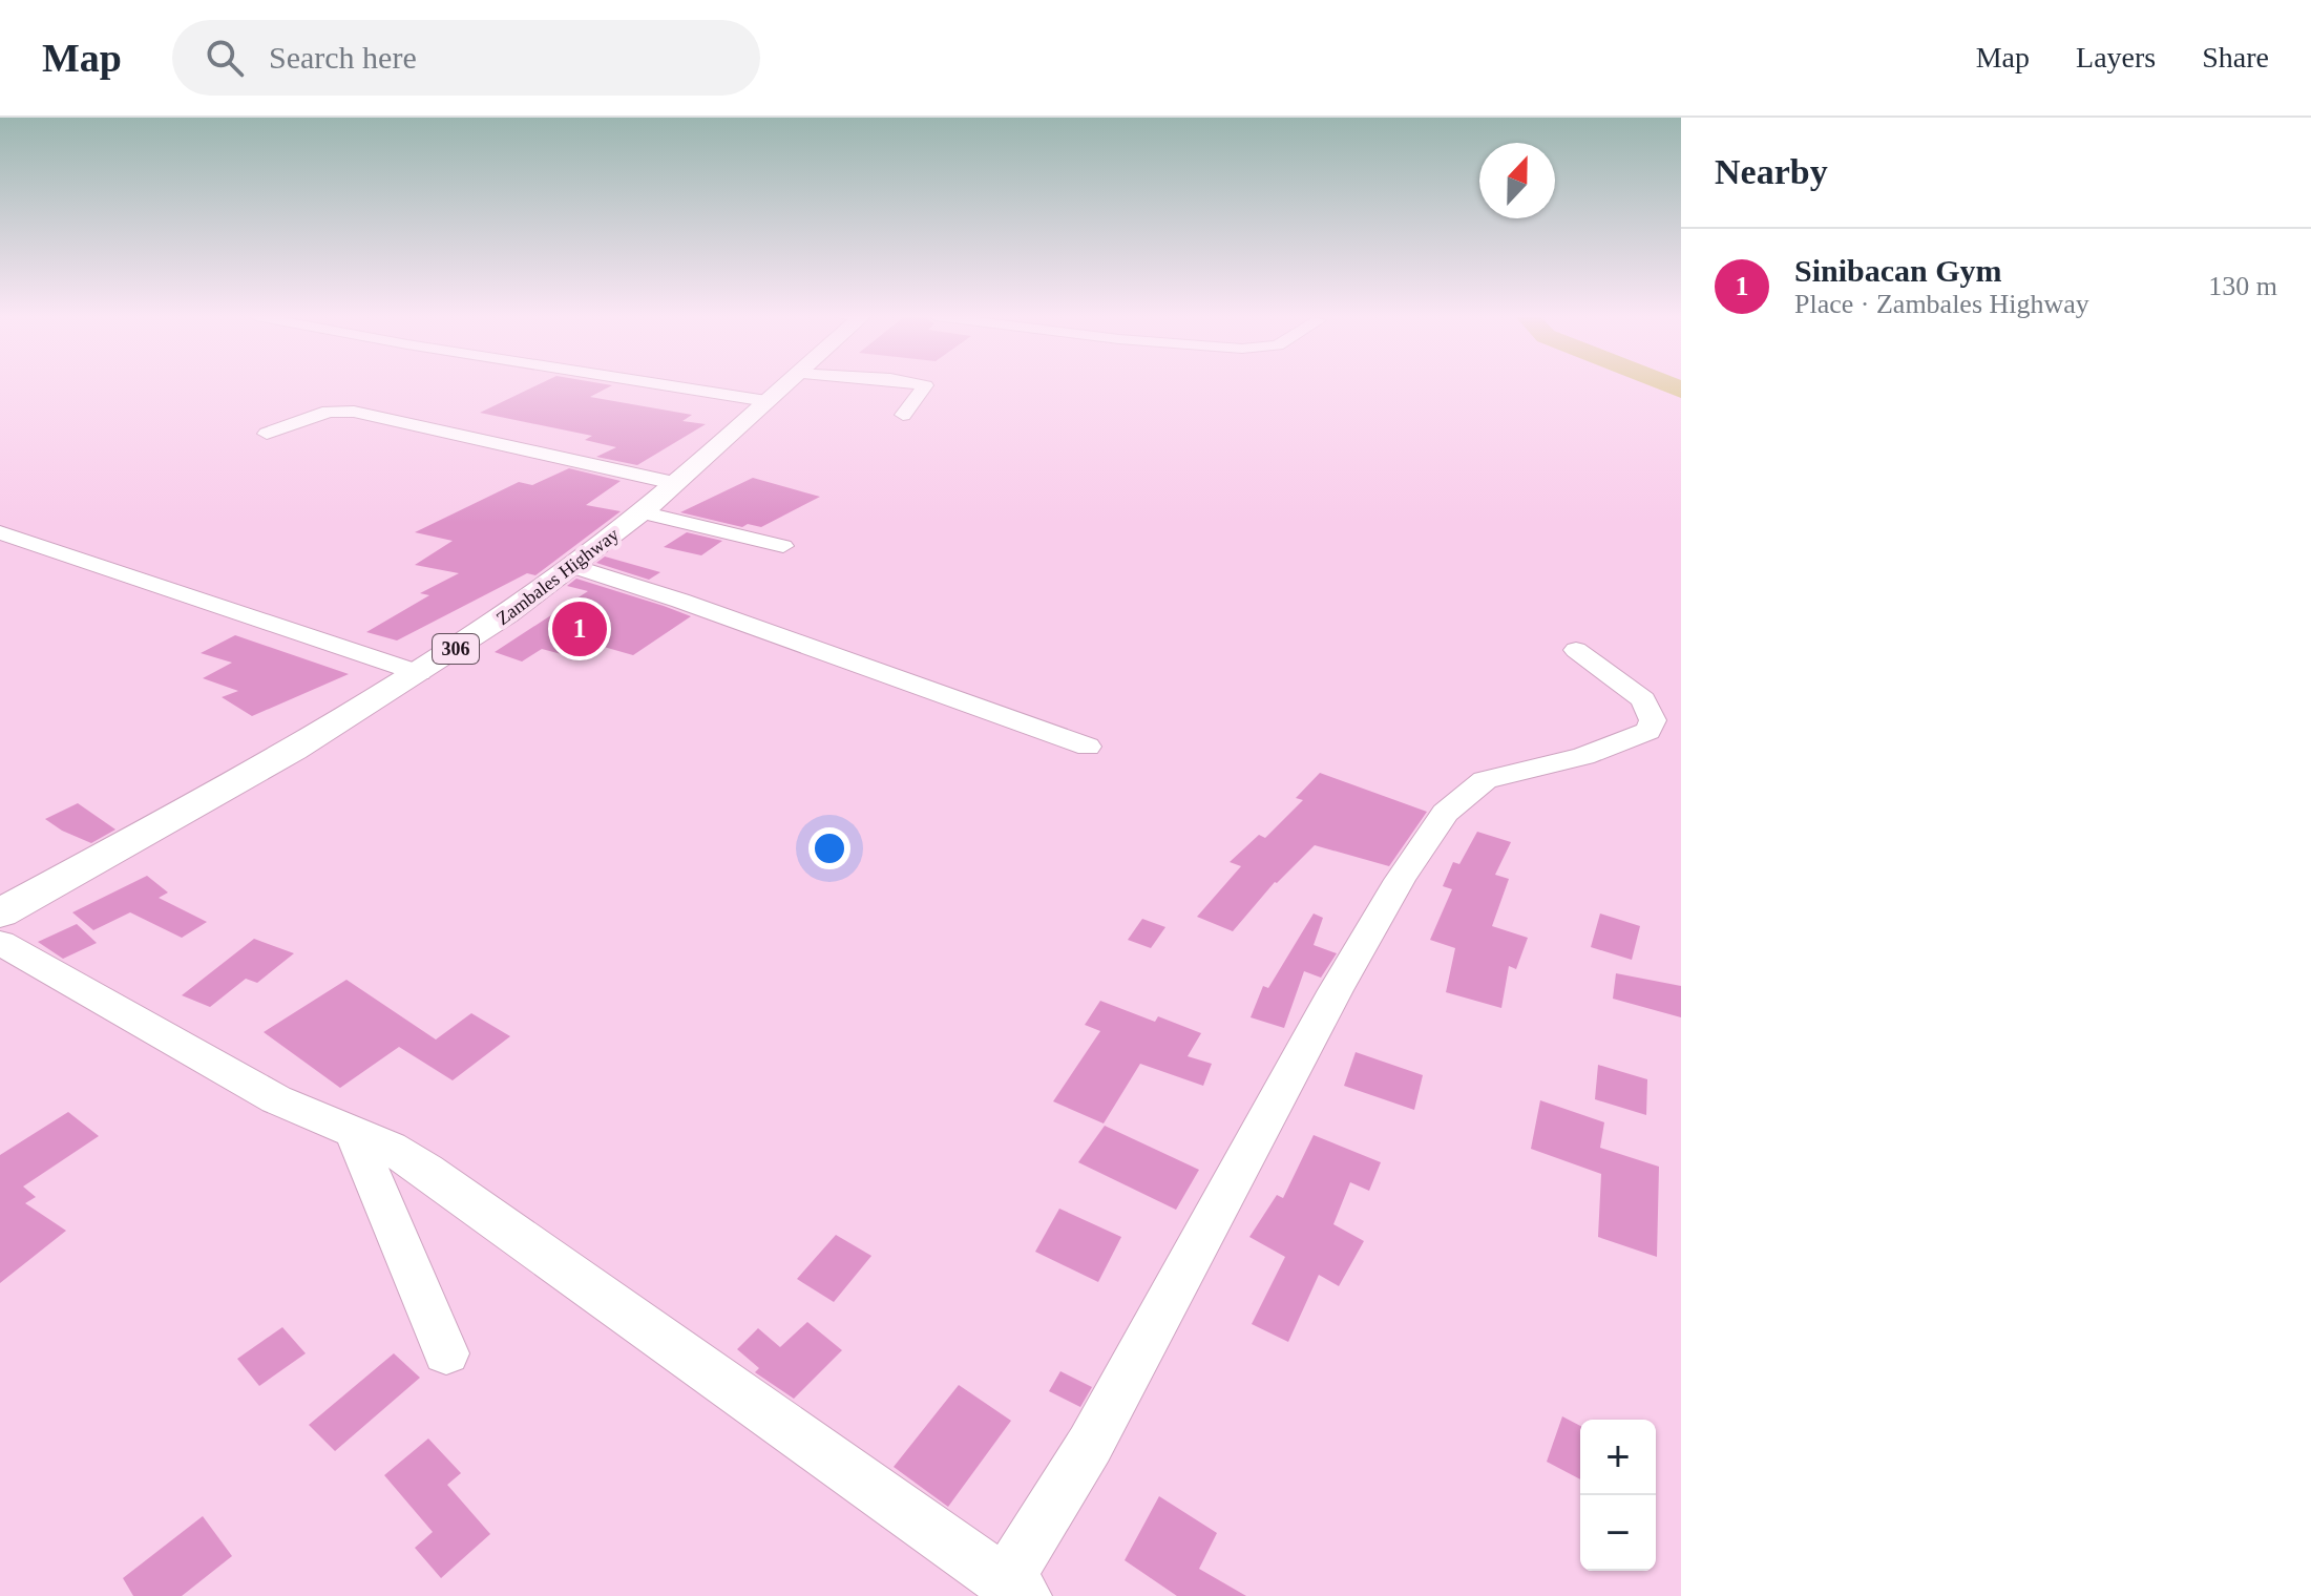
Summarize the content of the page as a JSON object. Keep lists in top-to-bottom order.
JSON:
{
  "streets": {
    "main road": ["Zambales Highway", "306"]
  },
  "north": "top",
  "page": {
    "header": "Map",
    "search": "Search here",
    "nav": ["Map", "Layers", "Share"],
    "heading": "Nearby",
    "list": [
      {
        "mark": "1",
        "name": "Sinibacan Gym",
        "note": "Place · Zambales Highway",
        "value": "130 m"
      }
    ],
    "pins": "1",
    "map_buttons": ["+", "−"]
  }
}
